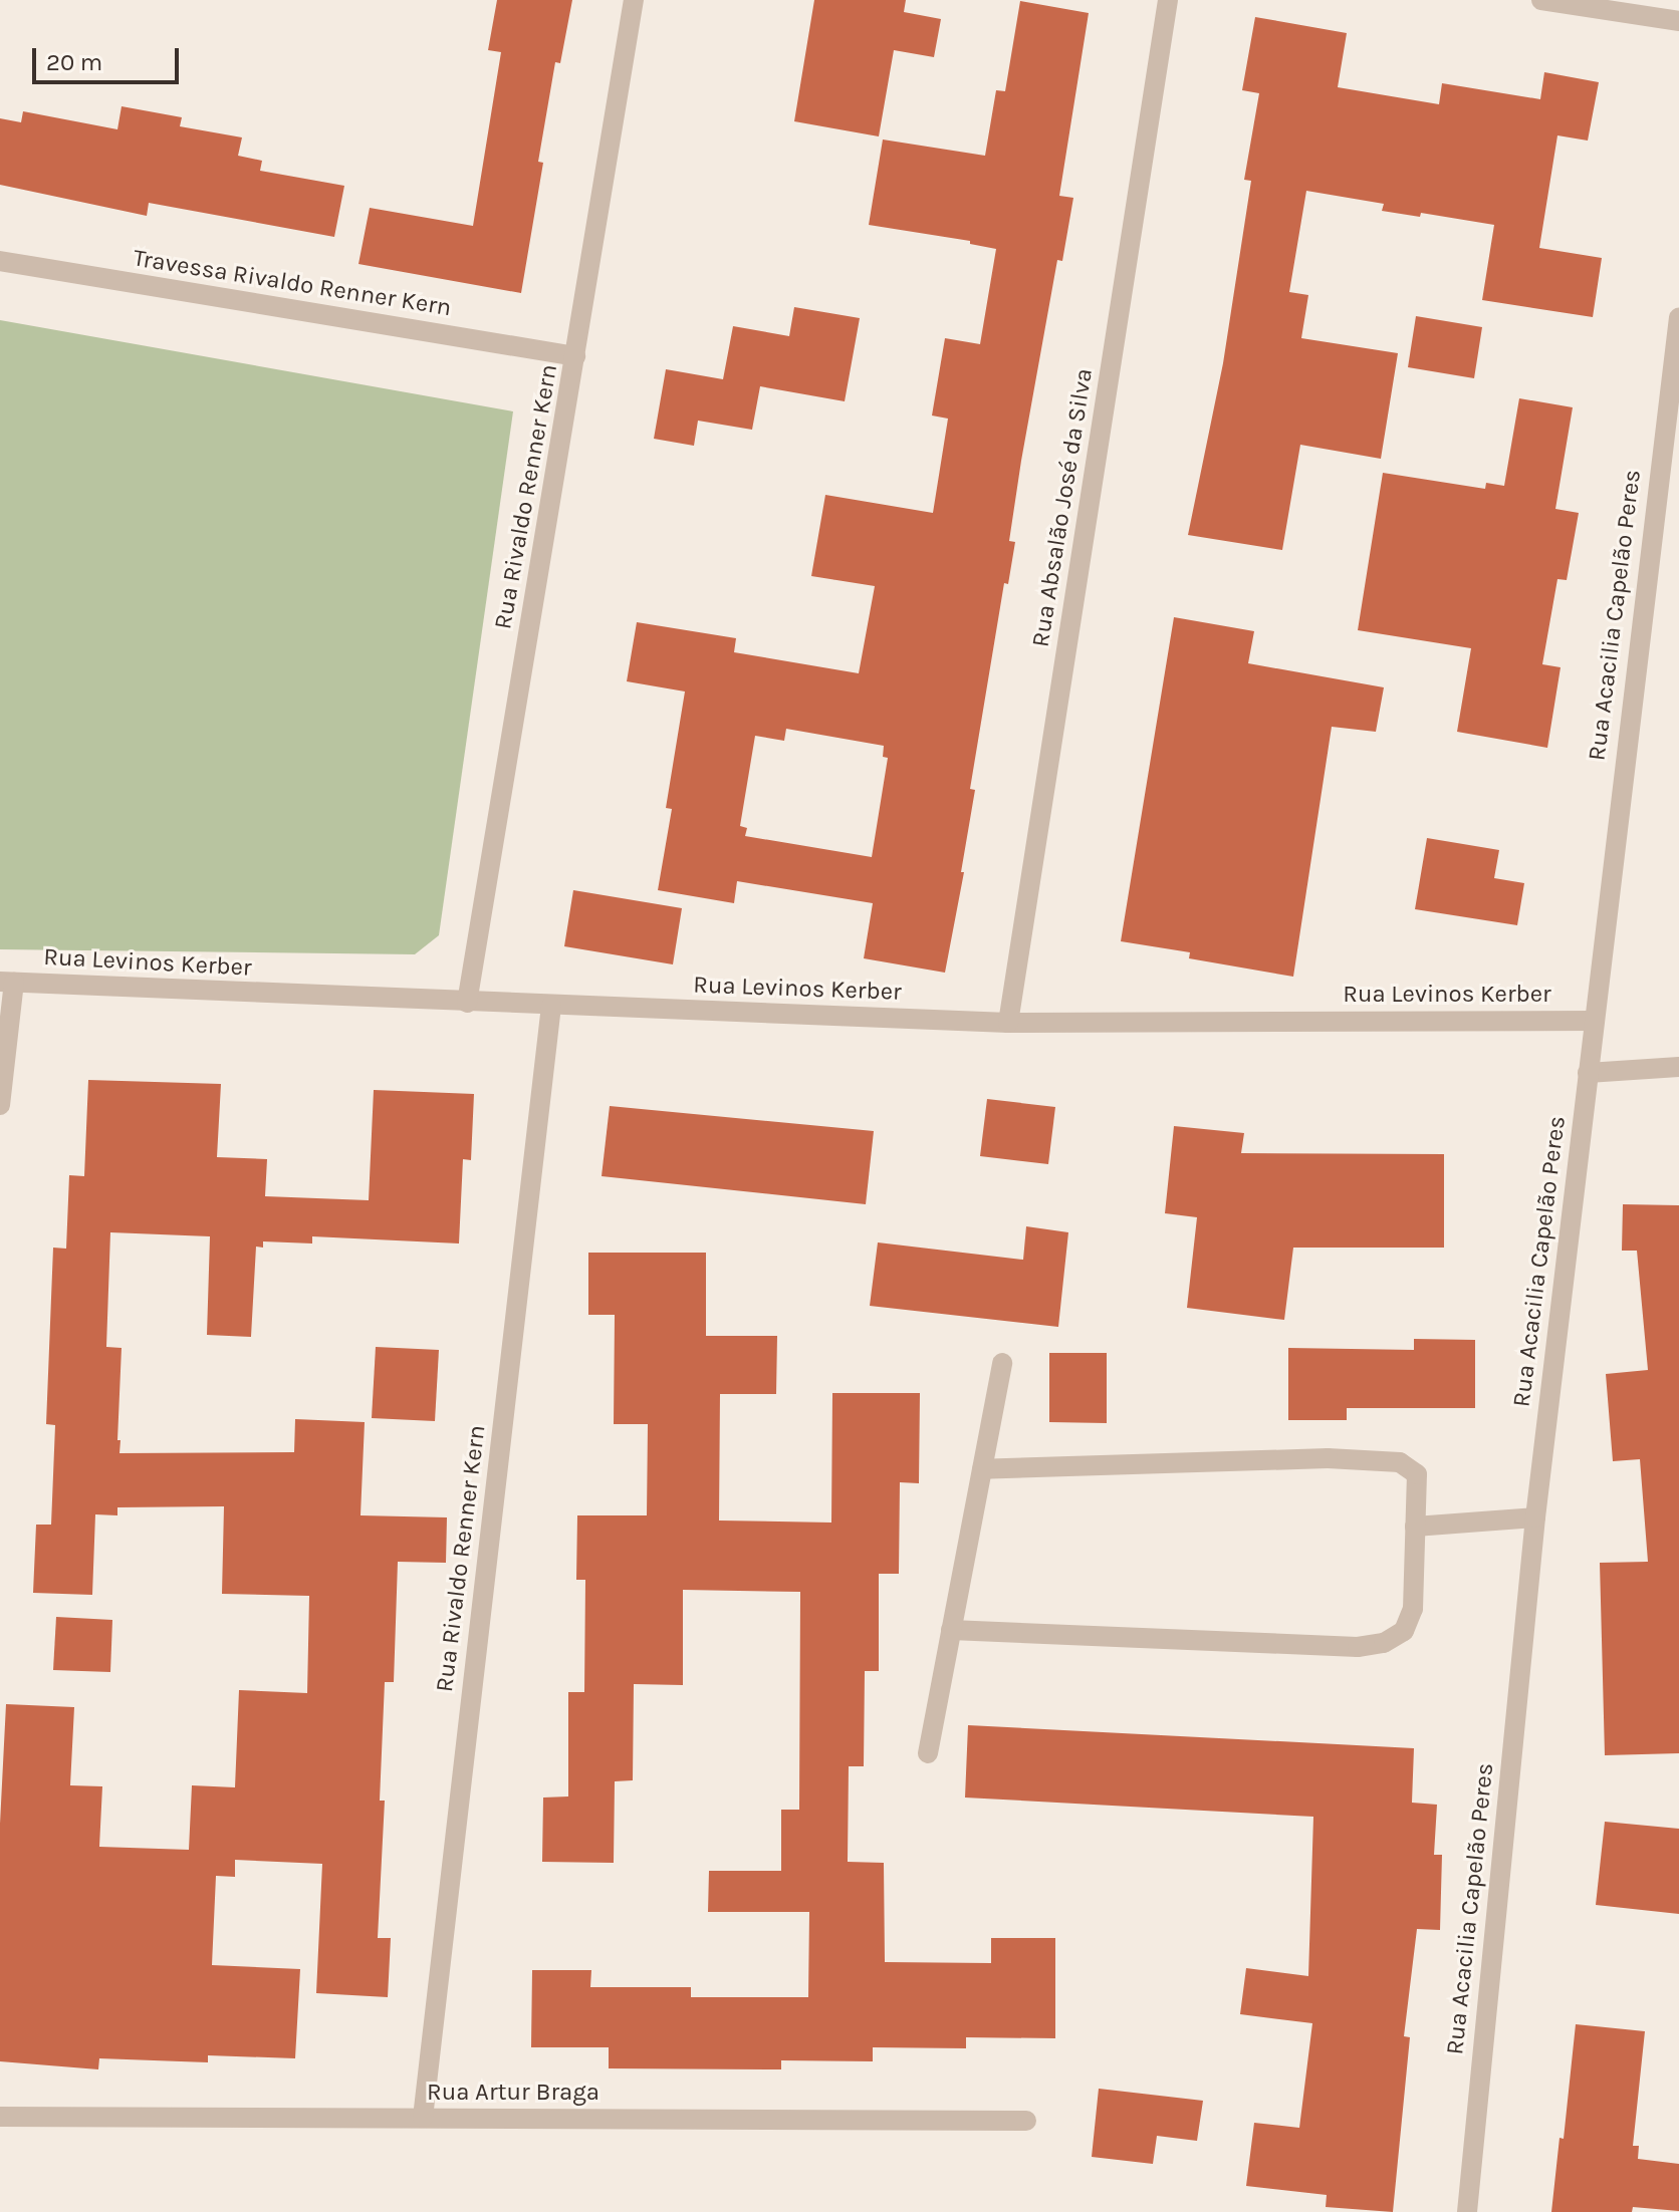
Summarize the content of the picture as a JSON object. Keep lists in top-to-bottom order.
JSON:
{
  "streets": {
    "street": [
      "Travessa Rivaldo Renner Kern",
      "Rua Rivaldo Renner Kern",
      "Rua Absalão José da Silva",
      "Rua Acacilia Capelão Peres",
      "Rua Levinos Kerber",
      "Rua Artur Braga"
    ]
  },
  "crossings": [
    ["Travessa Rivaldo Renner Kern", "Rua Rivaldo Renner Kern"],
    ["Rua Rivaldo Renner Kern", "Rua Levinos Kerber"],
    ["Rua Rivaldo Renner Kern", "Rua Artur Braga"],
    ["Rua Absalão José da Silva", "Rua Levinos Kerber"],
    ["Rua Acacilia Capelão Peres", "Rua Levinos Kerber"]
  ],
  "scale_bar": "20 m"
}
